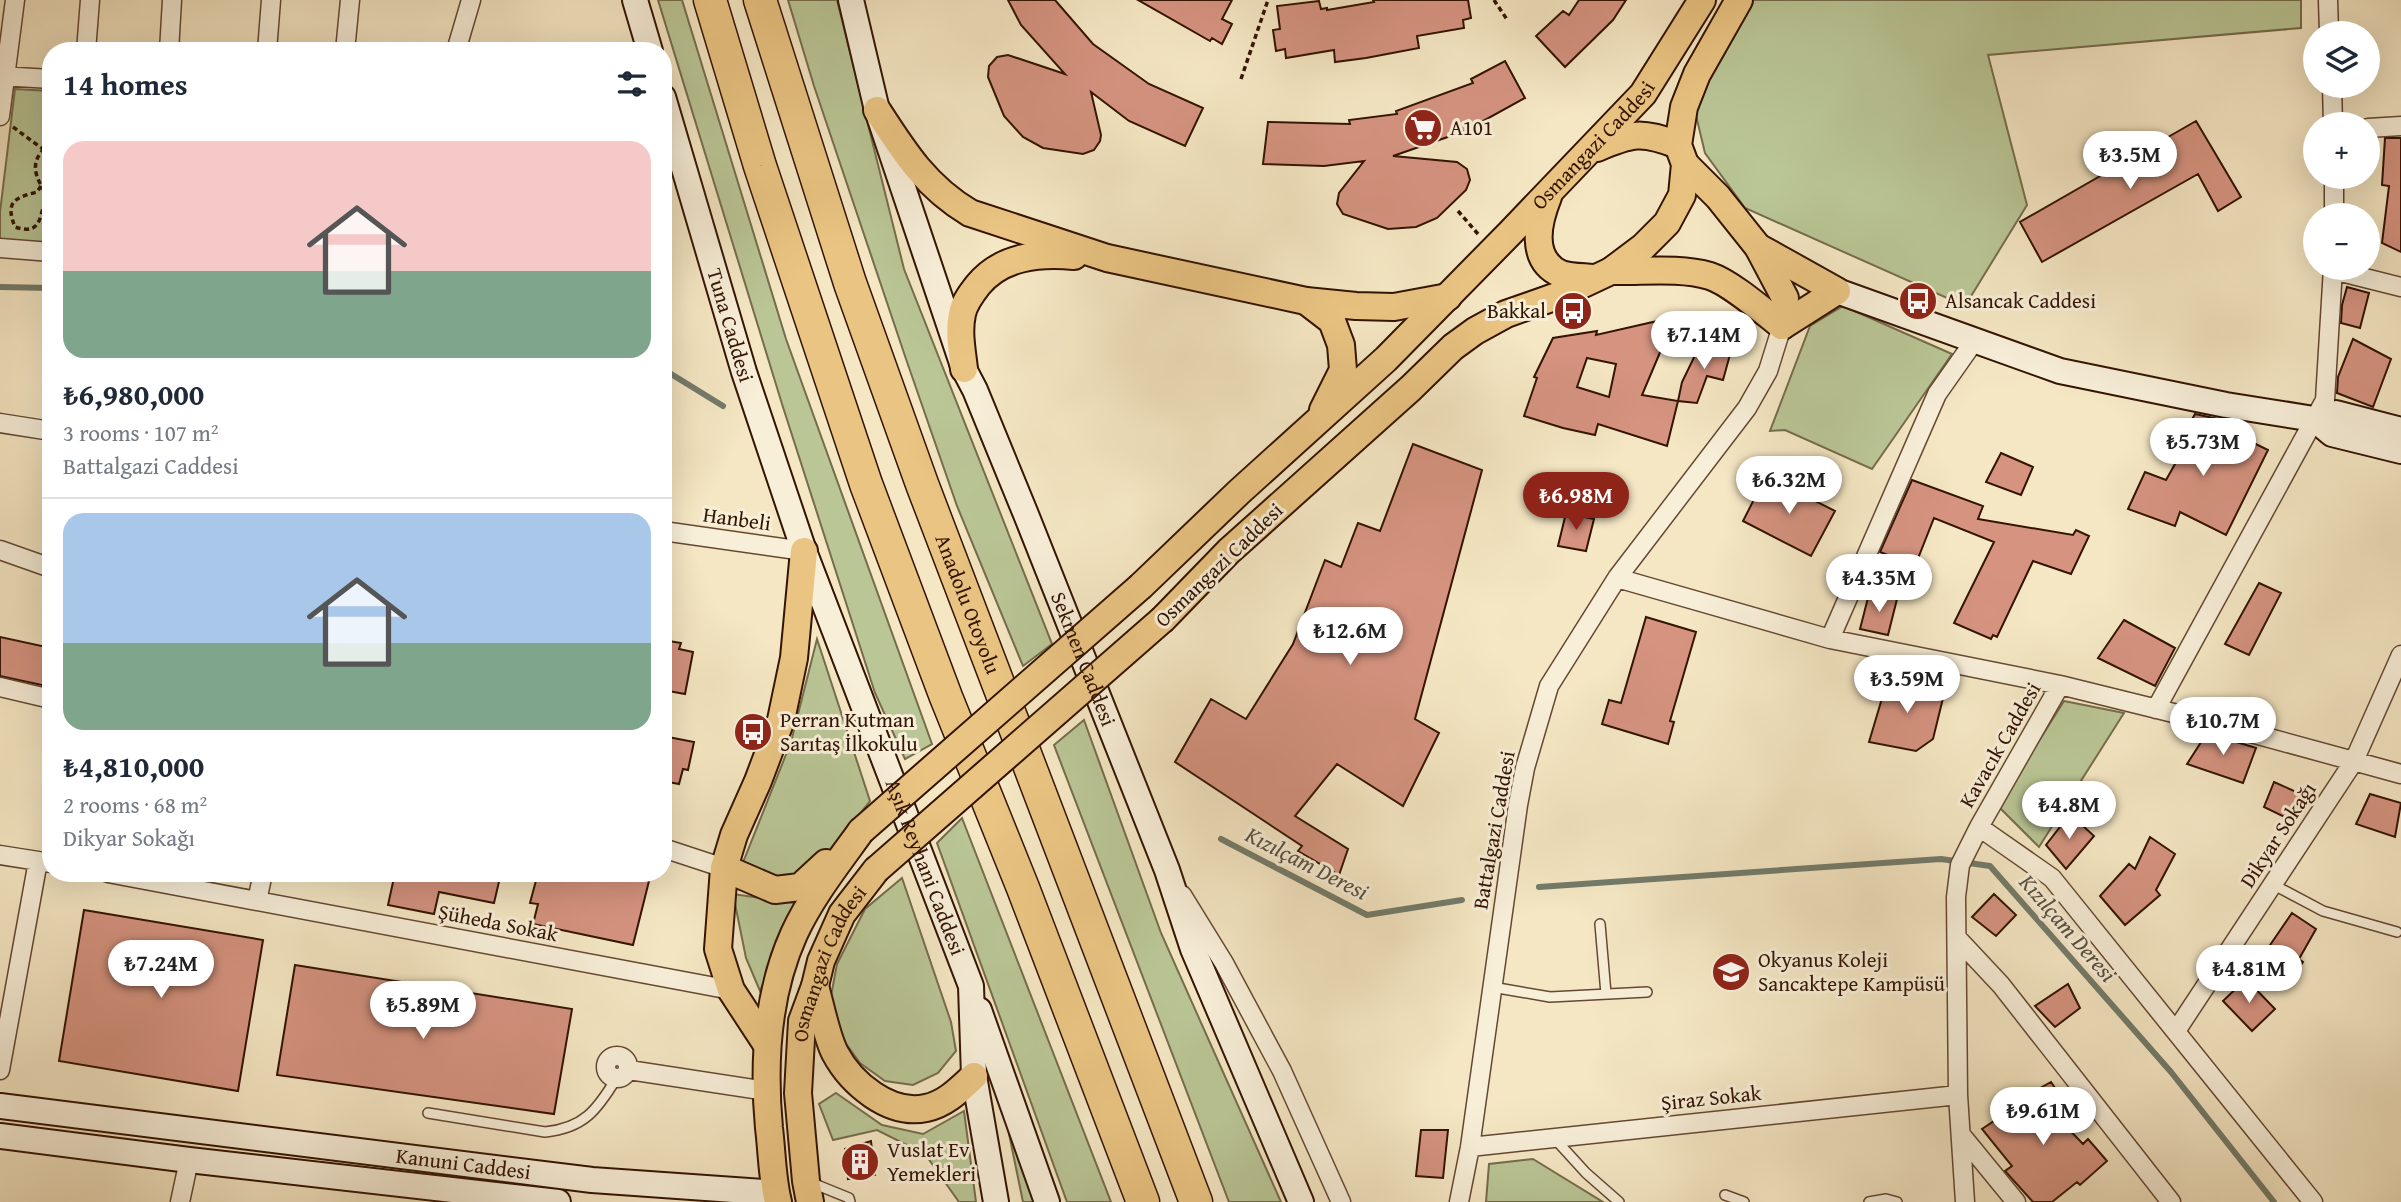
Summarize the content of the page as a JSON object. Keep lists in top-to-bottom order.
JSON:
{
  "streets": {
    "highway": ["Anadolu Otoyolu"],
    "main road": [
      "Osmangazi Caddesi",
      "Tuna Caddesi",
      "Sekmen Caddesi",
      "Aşık Reyhani Caddesi",
      "Kanuni Caddesi"
    ],
    "street": [
      "Hanbeli",
      "Kavacık Caddesi",
      "Battalgazi Caddesi",
      "Dikyar Sokağı",
      "Şüheda Sokak",
      "Şiraz Sokak"
    ]
  },
  "crossings": [
    ["Osmangazi Caddesi", "Kanuni Caddesi"],
    ["Tuna Caddesi", "Hanbeli"],
    ["Tuna Caddesi", "Aşık Reyhani Caddesi"],
    ["Hanbeli", "Aşık Reyhani Caddesi"],
    ["Kavacık Caddesi", "Şiraz Sokak"],
    ["Battalgazi Caddesi", "Şiraz Sokak"]
  ],
  "water": ["Kızılçam Deresi"],
  "places": {
    "supermarket": ["A101"],
    "bus stop": ["Alsancak Caddesi", "Bakkal", "Perran Kutman Sarıtaş İlkokulu"],
    "school or university": ["Okyanus Koleji Sancaktepe Kampüsü"],
    "building": ["Vuslat Ev Yemekleri"]
  },
  "page": {
    "map_buttons": ["+", "−"],
    "heading": "14 homes",
    "list": [
      {
        "name": "₺6,980,000",
        "note": "3 rooms · 107 m² · Battalgazi Caddesi"
      },
      {
        "name": "₺4,810,000",
        "note": "2 rooms · 68 m² · Dikyar Sokağı"
      }
    ],
    "price": [
      "₺3.5M",
      "₺7.14M",
      "₺5.73M",
      "₺6.32M",
      "₺6.98M",
      "₺4.35M",
      "₺12.6M",
      "₺3.59M",
      "₺10.7M",
      "₺4.8M",
      "₺7.24M",
      "₺4.81M",
      "₺5.89M",
      "₺9.61M"
    ]
  }
}
